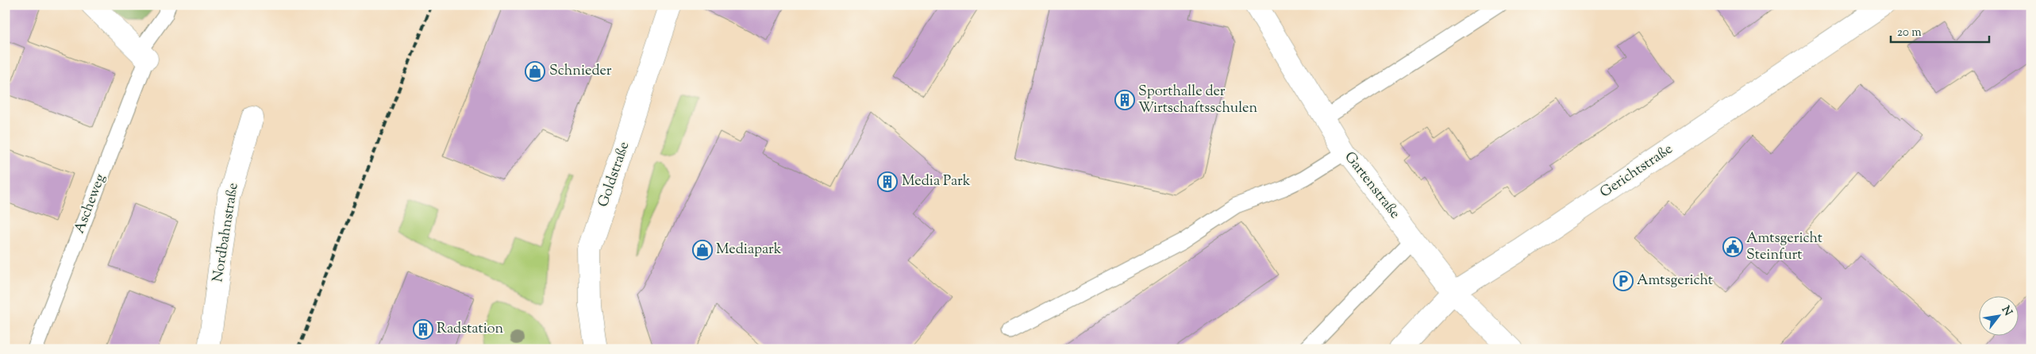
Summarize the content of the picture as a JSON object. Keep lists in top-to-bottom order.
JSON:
{
  "streets": {
    "street": [
      "Gerichtstraße",
      "Goldstraße",
      "Gartenstraße",
      "Nordbahnstraße"
    ],
    "lane": ["Ascheweg"]
  },
  "crossings": [
    ["Gerichtstraße", "Gartenstraße"]
  ],
  "places": {
    "shop": ["Schnieder", "Mediapark"],
    "building": ["Sporthalle der Wirtschaftsschulen", "Media Park", "Radstation"],
    "public building": ["Amtsgericht Steinfurt"],
    "parking": ["Amtsgericht"]
  },
  "scale_bar": "20 m",
  "north": "top right"
}
